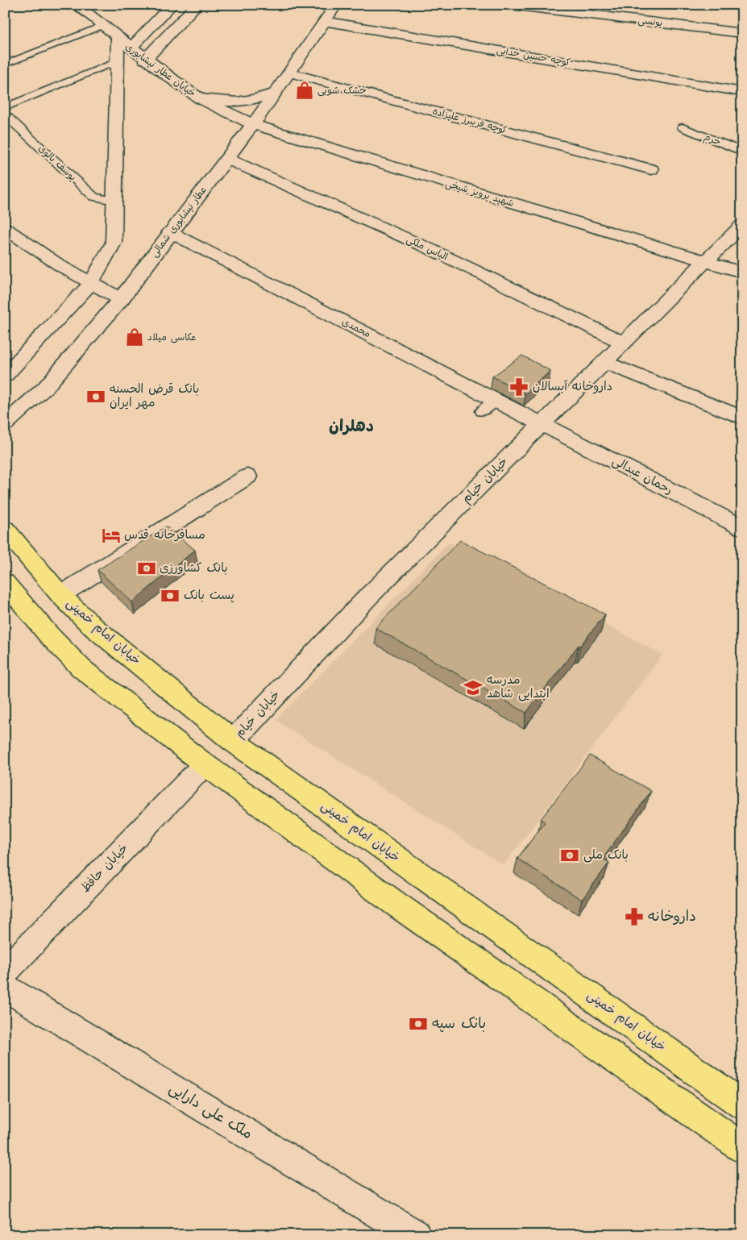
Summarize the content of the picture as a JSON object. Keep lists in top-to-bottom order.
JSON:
{
  "streets": {
    "highway": ["خیابان امام خمینی"],
    "street": [
      "یونسی",
      "کوچه حسین خدایی",
      "خیابان عطار نیشابوری",
      "کوچه فریبرز علیزاده",
      "شهید پرویز شیخی",
      "عطار نیشابوری شمالی",
      "الیاس ملکی",
      "محمدی",
      "رحمان عبدالی",
      "خیابان خیام",
      "خیابان حافظ",
      "ملک علی دارایی"
    ],
    "lane": ["خرم", "یوسف بالوی"]
  },
  "crossings": [
    ["کوچه حسین خدایی", "عطار نیشابوری شمالی"],
    ["خیابان عطار نیشابوری", "شهید پرویز شیخی"],
    ["خیابان عطار نیشابوری", "عطار نیشابوری شمالی"],
    ["کوچه فریبرز علیزاده", "عطار نیشابوری شمالی"],
    ["شهید پرویز شیخی", "عطار نیشابوری شمالی"],
    ["شهید پرویز شیخی", "خیابان خیام"],
    ["عطار نیشابوری شمالی", "الیاس ملکی"],
    ["عطار نیشابوری شمالی", "محمدی"],
    ["الیاس ملکی", "خیابان خیام"],
    ["محمدی", "رحمان عبدالی"],
    ["محمدی", "خیابان خیام"],
    ["رحمان عبدالی", "خیابان خیام"],
    ["خیابان خیام", "خیابان امام خمینی"]
  ],
  "districts": ["دهلران"],
  "places": {
    "shop": ["خشک شویی", "عکاسی میلاد"],
    "pharmacy": ["داروخانه آبسالان", "داروخانه"],
    "bank": [
      "بانک قرض الحسنه مهر ایران",
      "بانک کشاورزی",
      "پست بانک",
      "بانک ملی",
      "بانک سپه"
    ],
    "hotel": ["مسافرخانه قدس"],
    "school or university": ["مدرسه ابتدایی شاهد"]
  }
}
